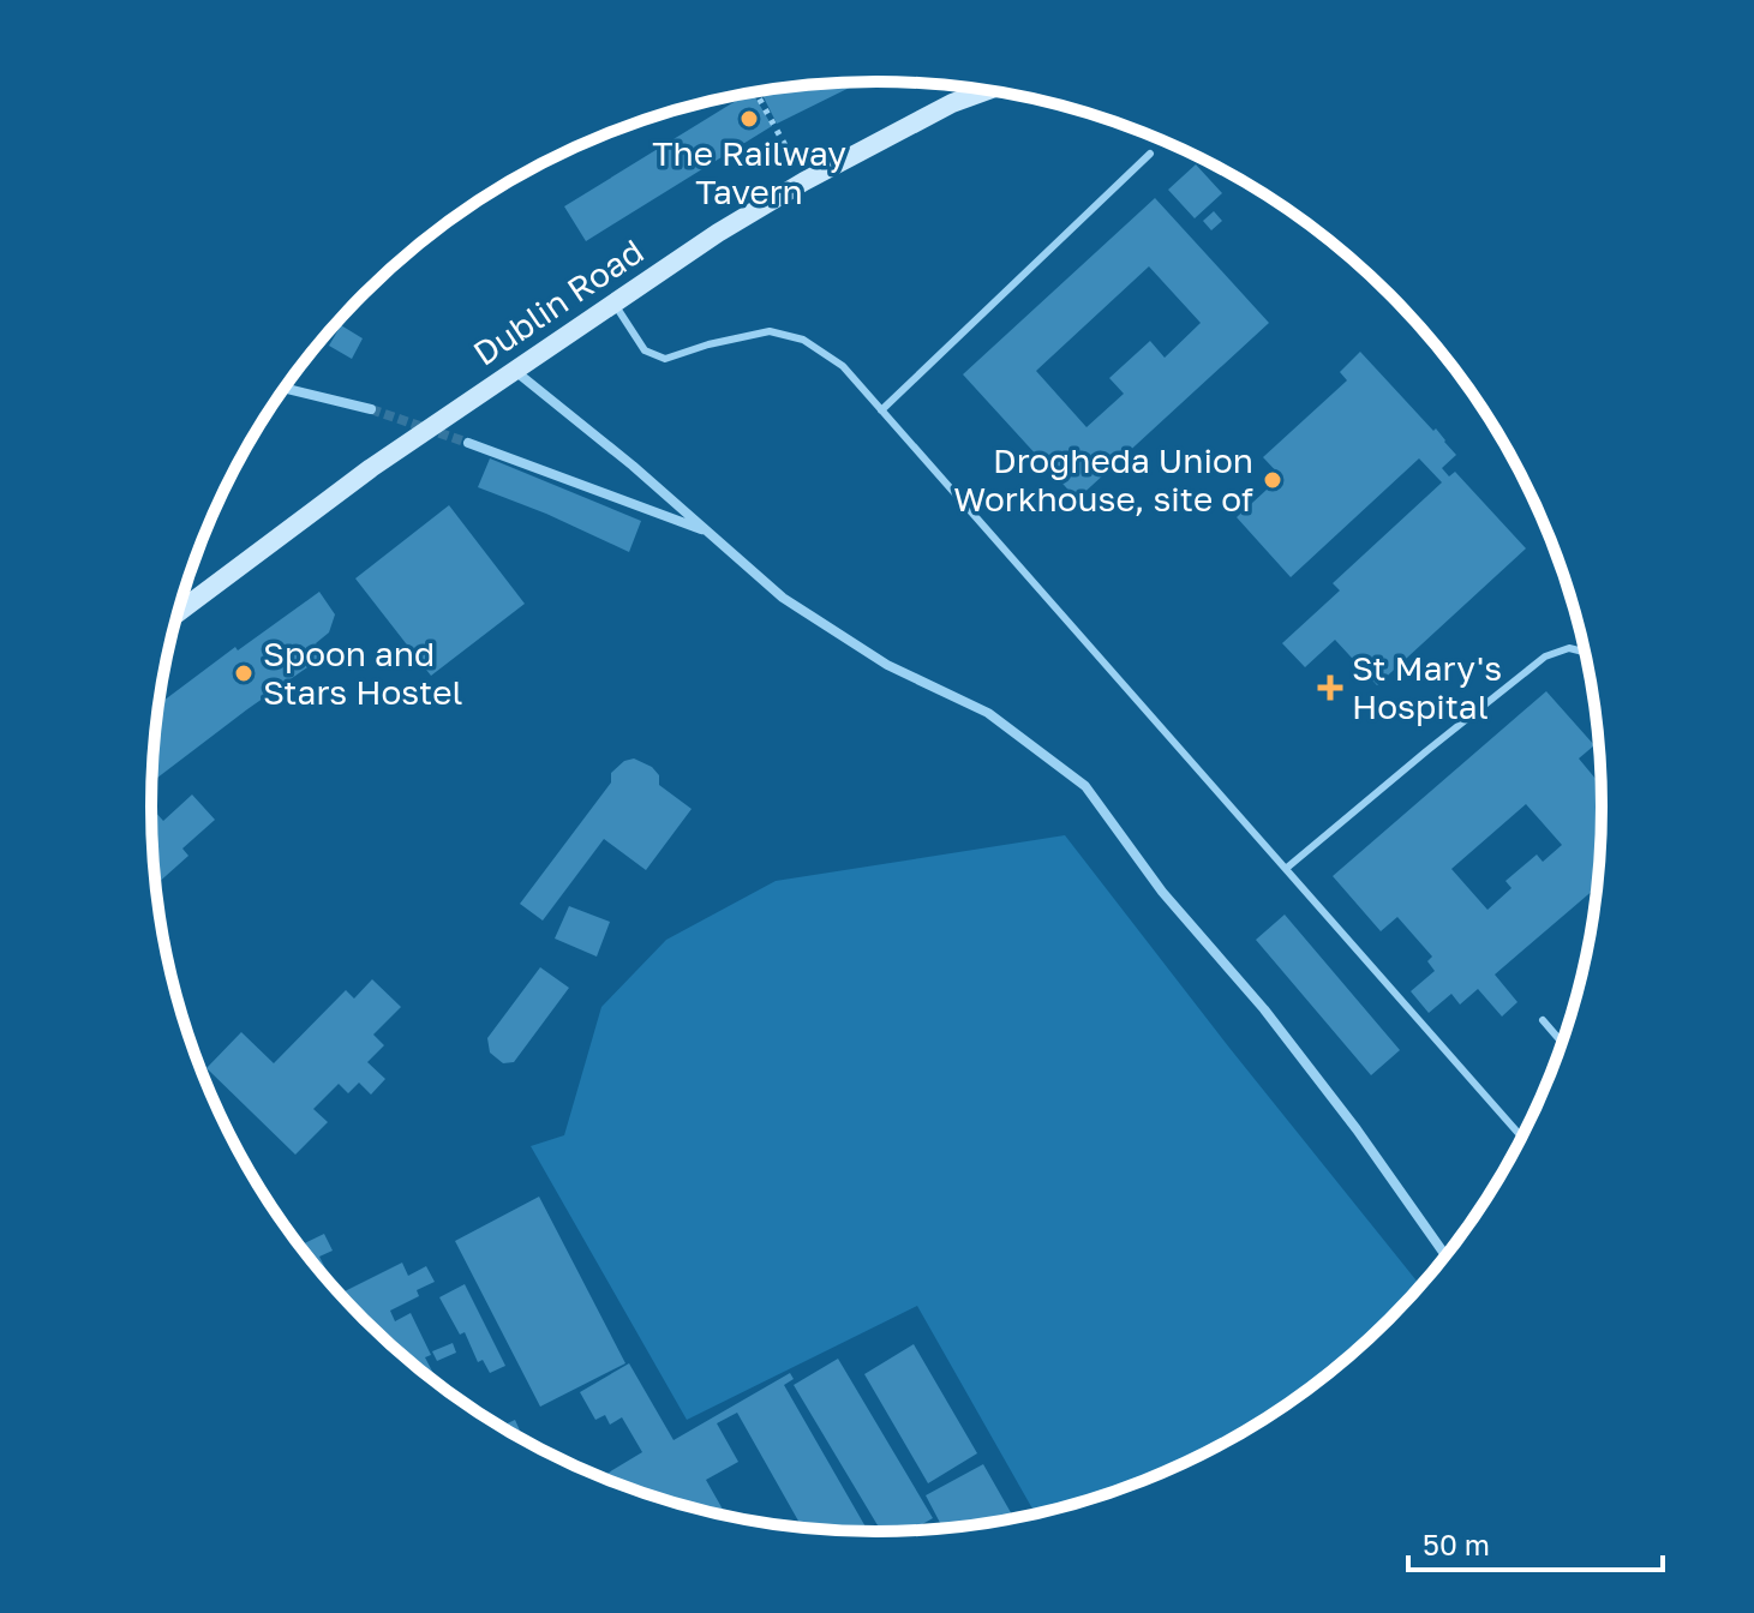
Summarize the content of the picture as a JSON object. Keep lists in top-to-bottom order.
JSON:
{
  "streets": {
    "main road": ["Dublin Road"]
  },
  "places": {
    "other": ["The Railway Tavern", "Drogheda Union Workhouse, site of", "Spoon and Stars Hostel"],
    "health": ["St Mary's Hospital"]
  },
  "scale_bar": "50 m"
}
